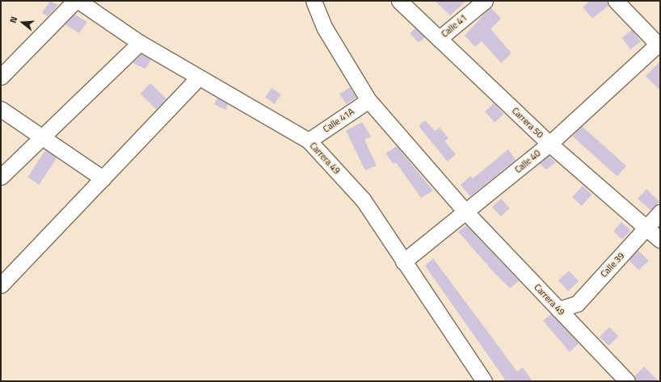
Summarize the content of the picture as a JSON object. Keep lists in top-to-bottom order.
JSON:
{
  "streets": {
    "street": [
      "Calle 41",
      "Calle 41A",
      "Carrera 50",
      "Carrera 49",
      "Calle 40",
      "Calle 39"
    ]
  },
  "crossings": [
    ["Calle 41", "Carrera 50"],
    ["Calle 41A", "Carrera 49"],
    ["Carrera 50", "Calle 40"],
    ["Carrera 50", "Calle 39"],
    ["Carrera 49", "Calle 40"],
    ["Carrera 49", "Calle 39"]
  ],
  "north": "left"
}
